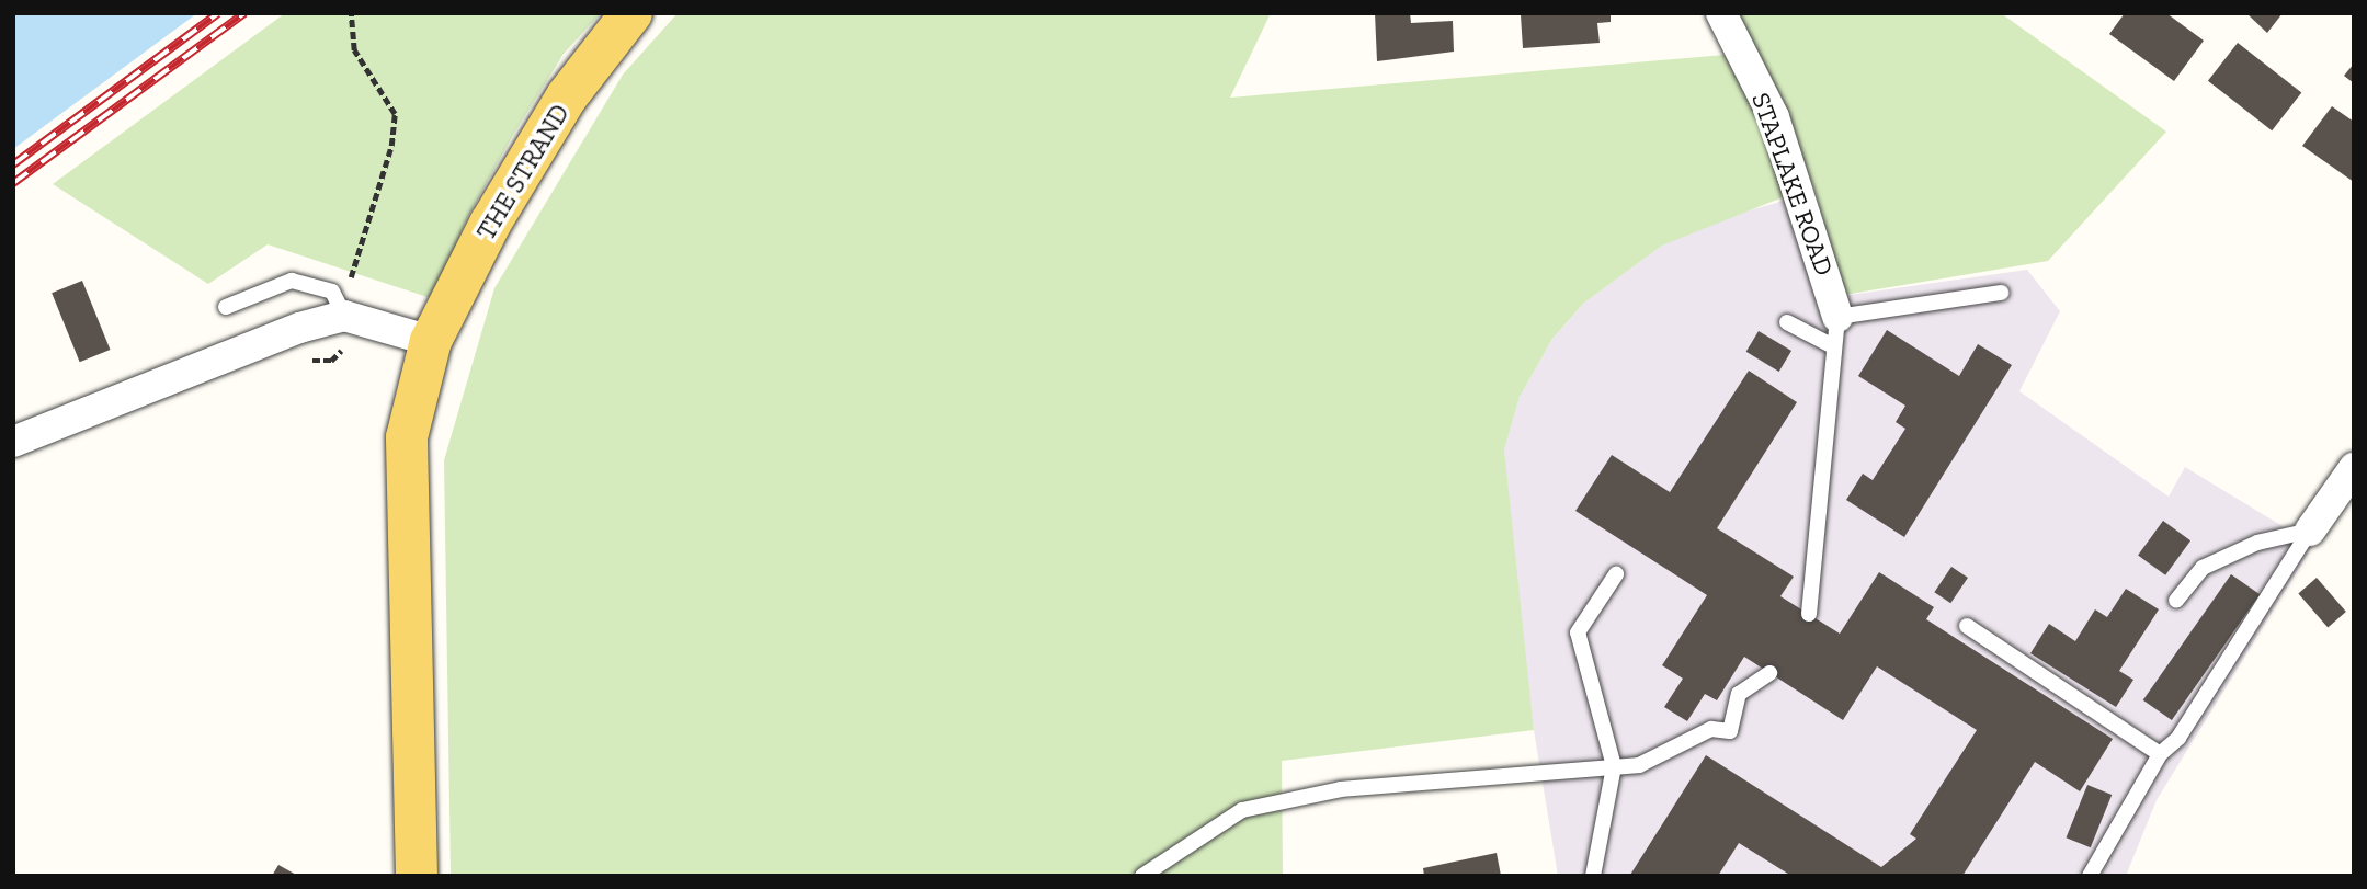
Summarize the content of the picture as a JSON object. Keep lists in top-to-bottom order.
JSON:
{
  "streets": {
    "main road": ["THE STRAND"],
    "street": ["STAPLAKE ROAD"]
  }
}
